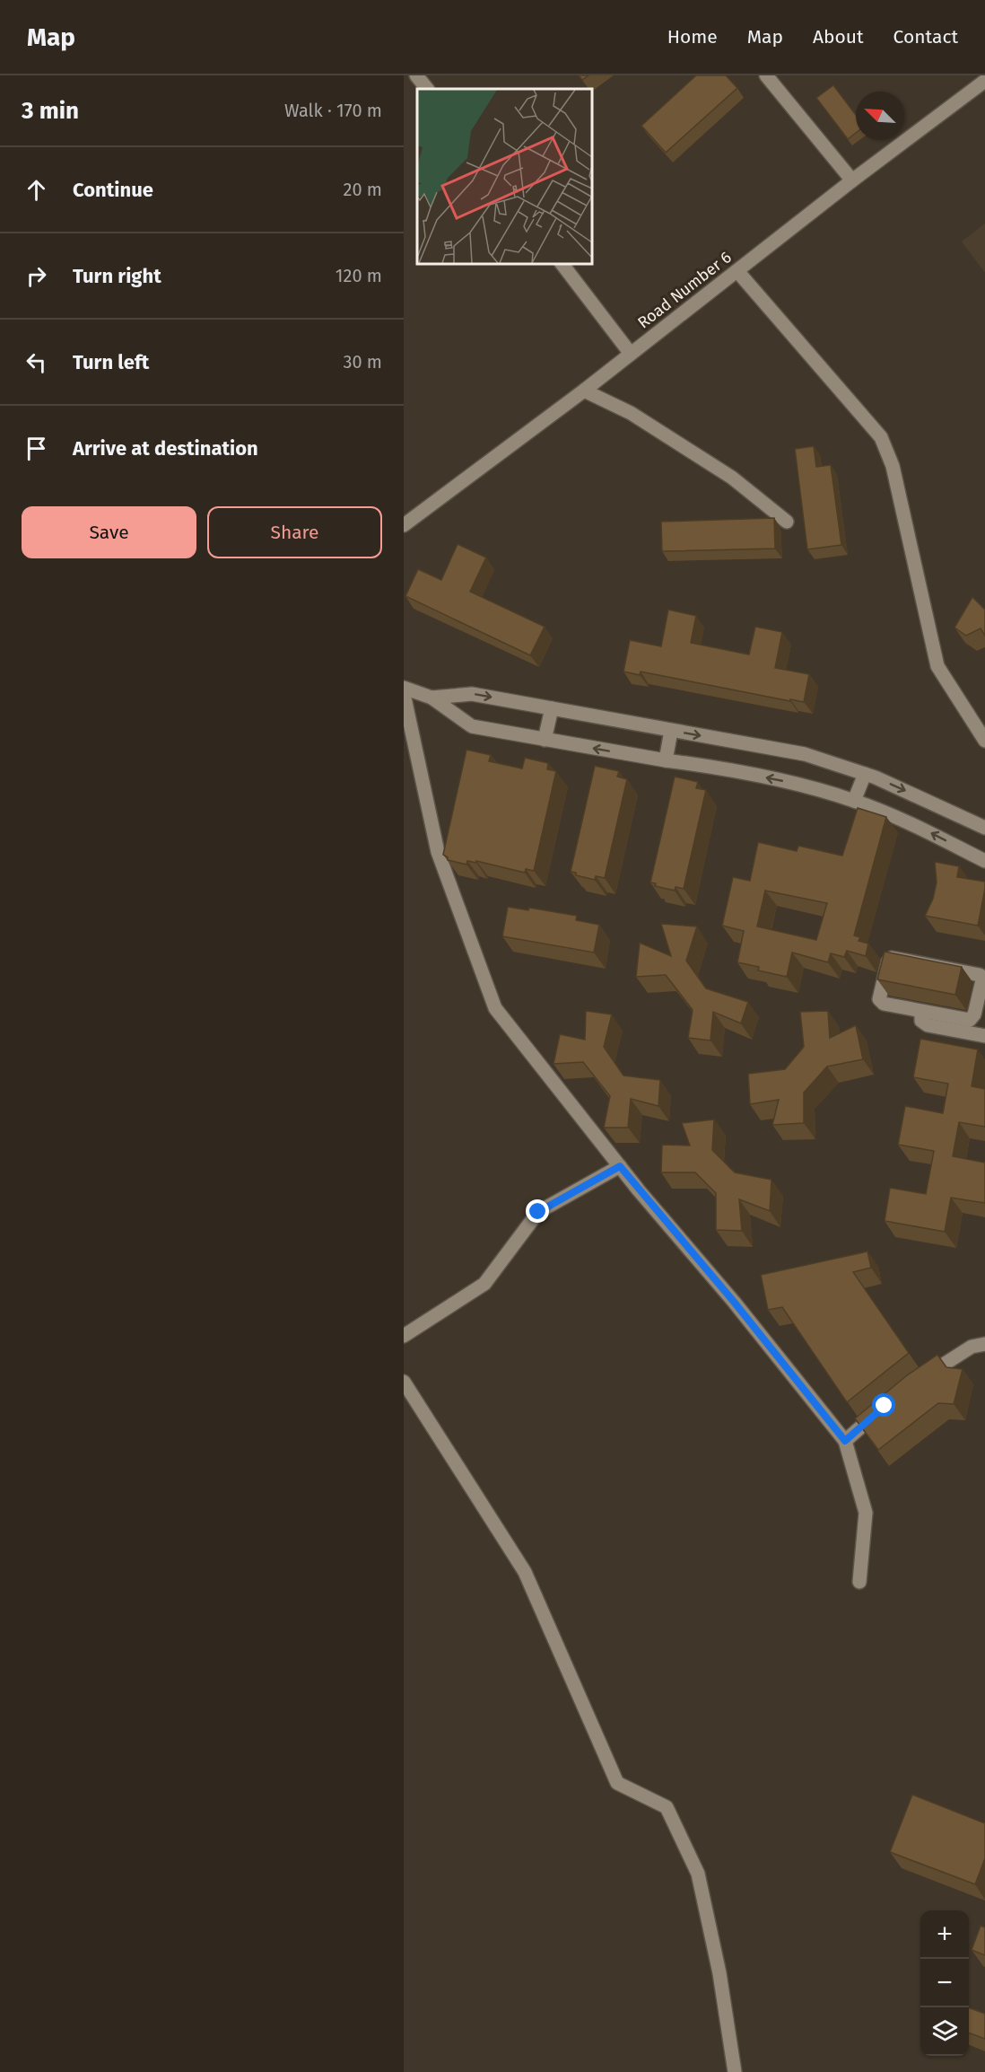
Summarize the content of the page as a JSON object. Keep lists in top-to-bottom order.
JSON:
{
  "streets": {
    "street": ["Road Number 6"]
  },
  "north": "top left",
  "page": {
    "header": "Map",
    "nav": [
      "Home",
      "Map",
      "About",
      "Contact"
    ],
    "heading": ["3 min", "Walk · 170 m"],
    "list": [
      ["Continue", "20 m"],
      ["Turn right", "120 m"],
      ["Turn left", "30 m"],
      "Arrive at destination"
    ],
    "buttons": ["Save", "Share"],
    "map_buttons": ["+", "−"]
  }
}
